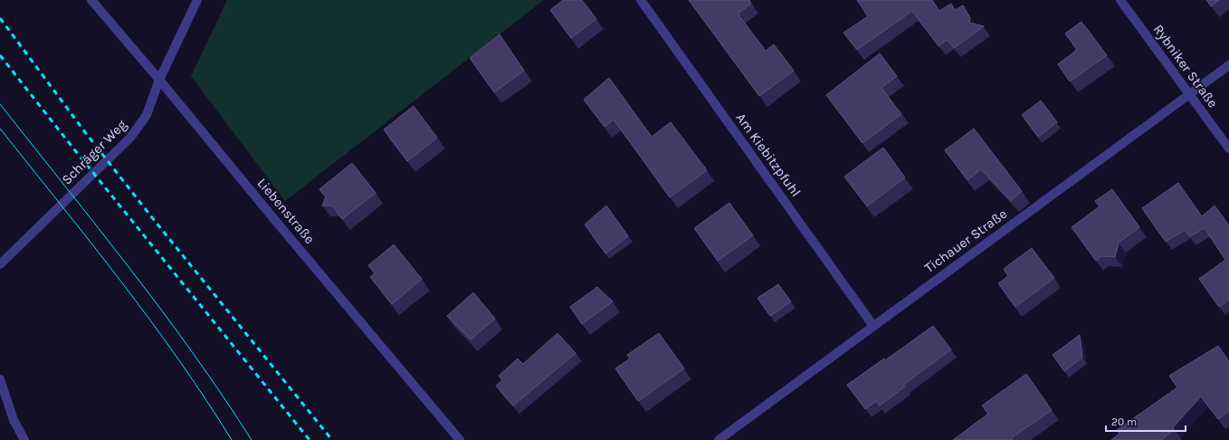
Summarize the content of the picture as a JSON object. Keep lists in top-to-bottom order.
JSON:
{
  "streets": {
    "street": [
      "Rybniker Straße",
      "Schräger Weg",
      "Am Kiebitzpfuhl",
      "Liebenstraße",
      "Tichauer Straße"
    ]
  },
  "crossings": [
    ["Rybniker Straße", "Tichauer Straße"],
    ["Schräger Weg", "Liebenstraße"],
    ["Am Kiebitzpfuhl", "Tichauer Straße"]
  ],
  "scale_bar": "20 m"
}
